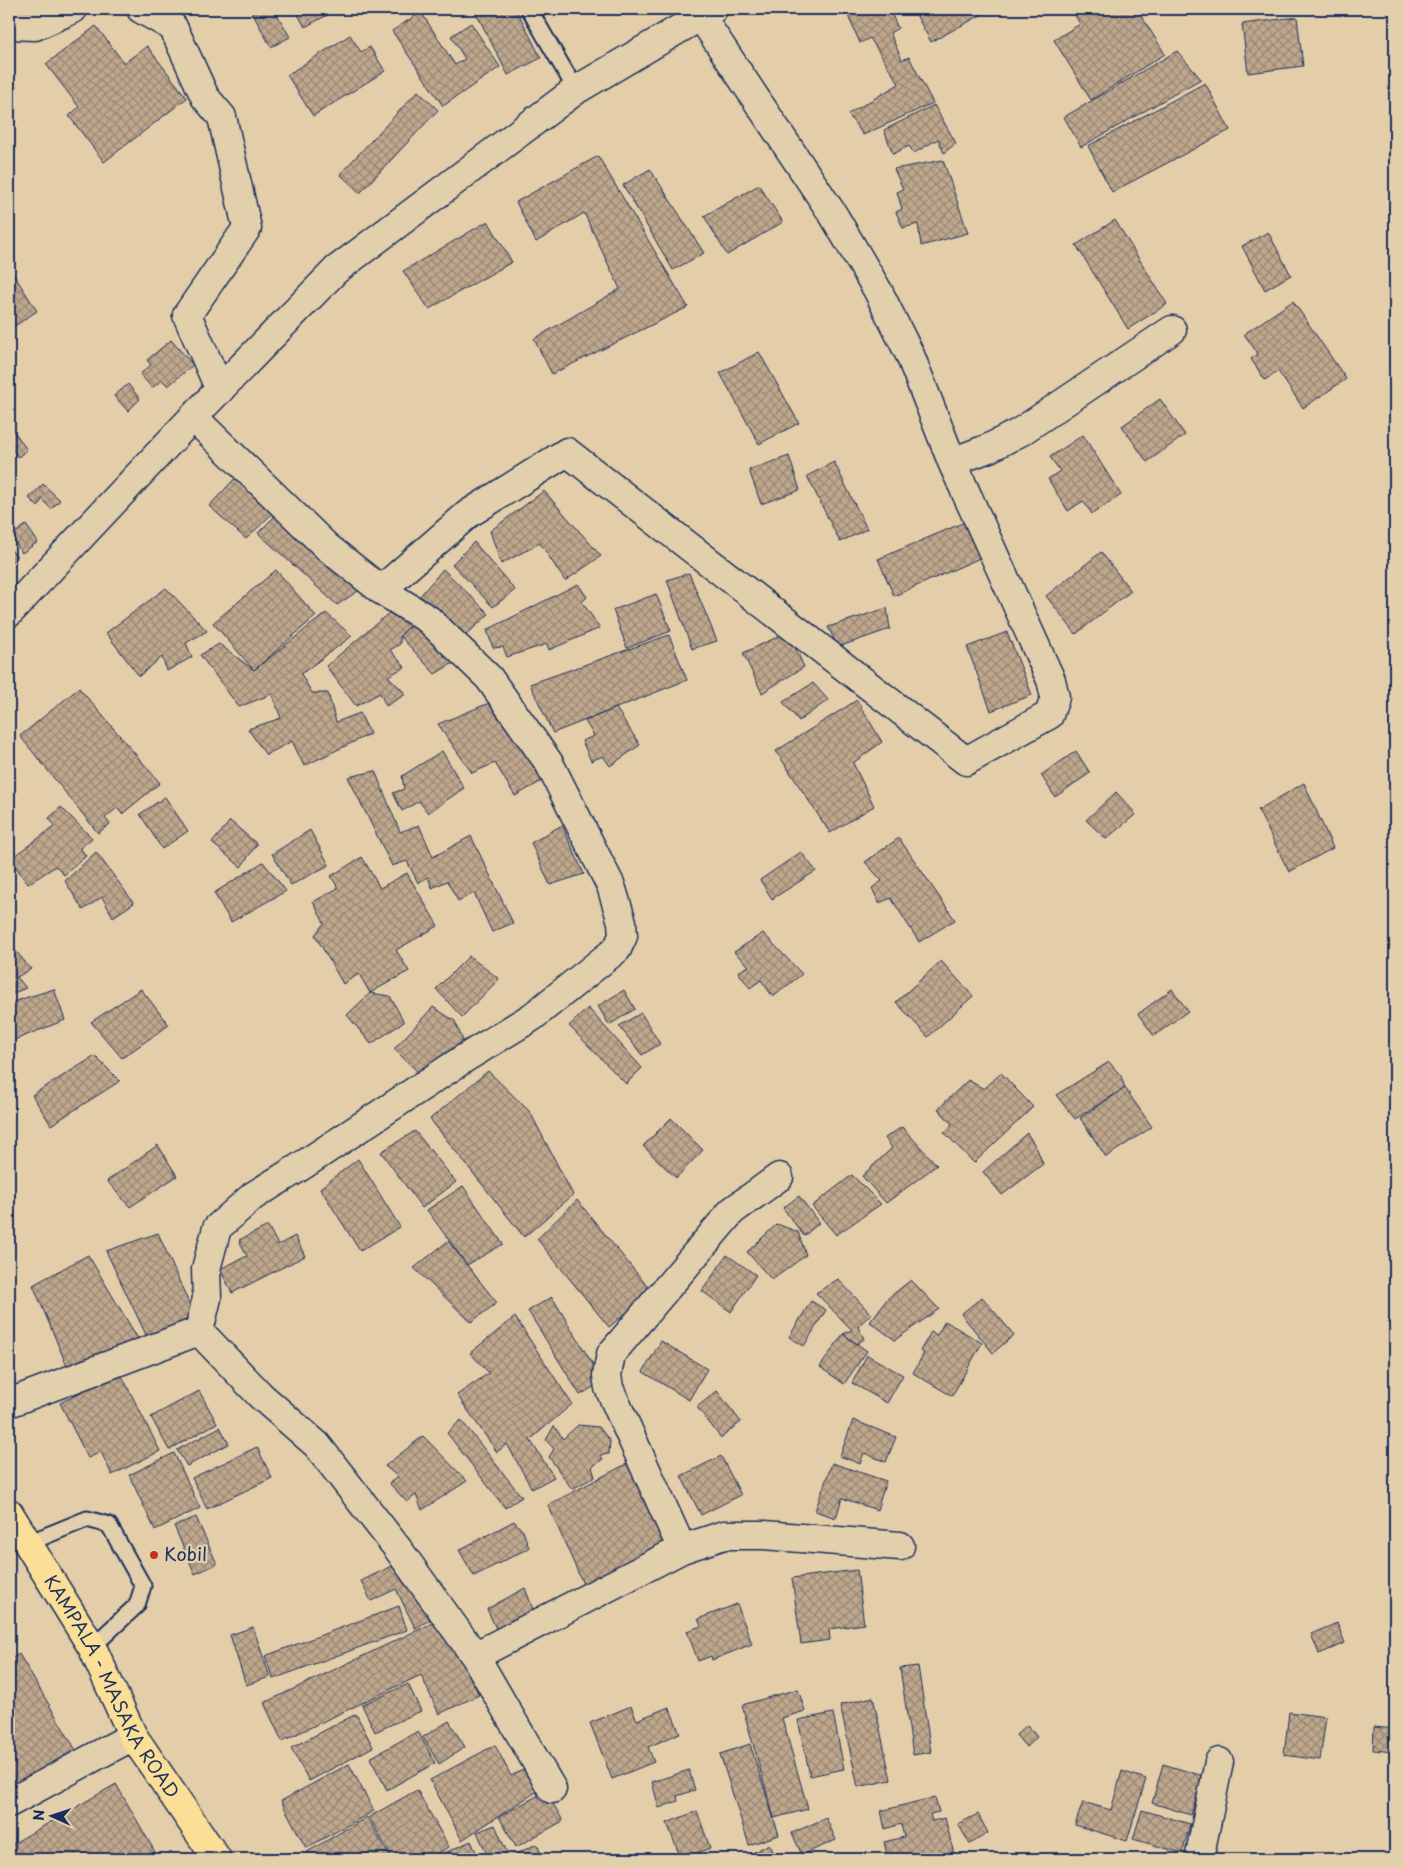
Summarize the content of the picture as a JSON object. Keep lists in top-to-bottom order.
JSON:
{
  "streets": {
    "main road": ["KAMPALA - MASAKA ROAD"]
  },
  "places": ["Kobil"],
  "north": "left"
}
